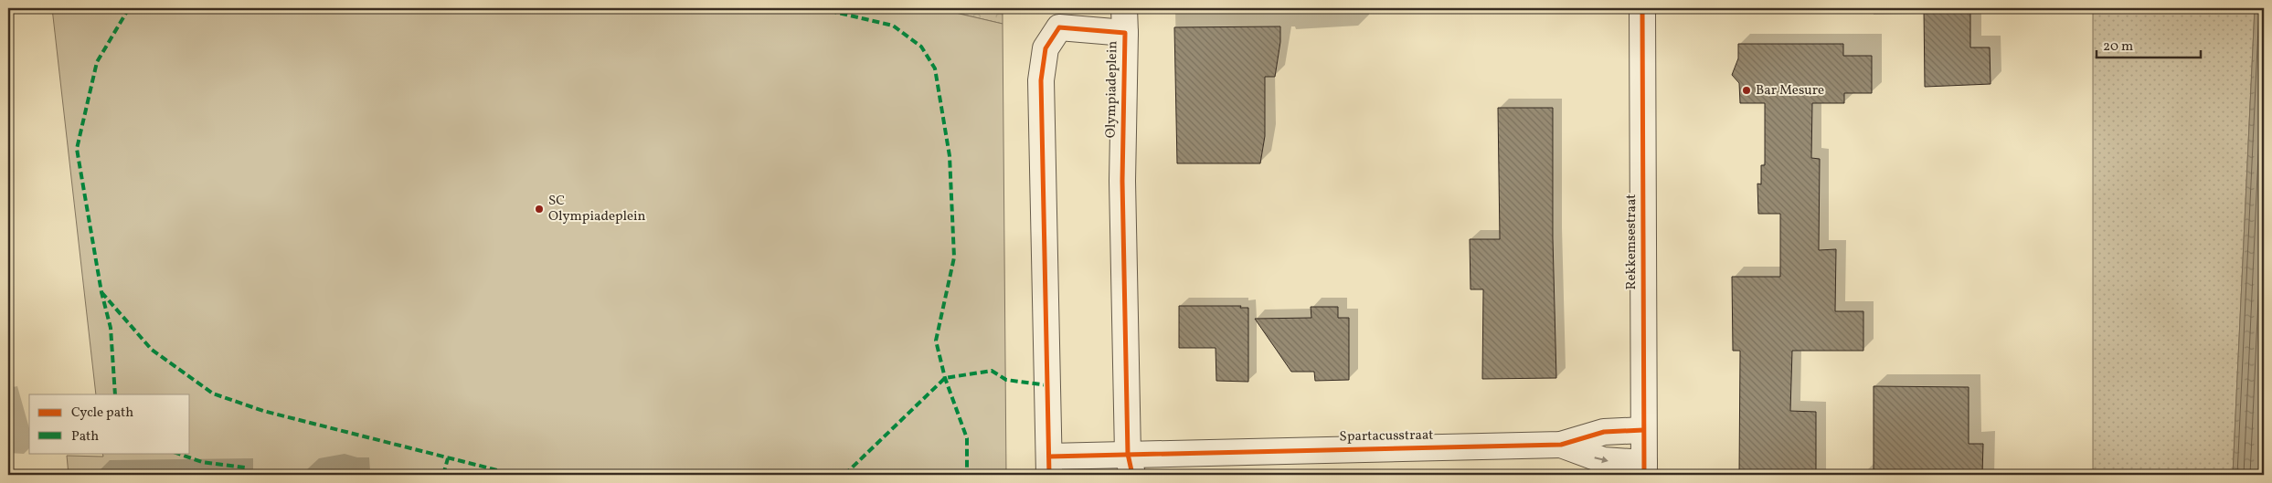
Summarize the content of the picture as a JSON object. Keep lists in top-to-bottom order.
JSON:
{
  "streets": {
    "street": ["Olympiadeplein", "Rekkemsestraat", "Spartacusstraat"]
  },
  "crossings": [
    ["Olympiadeplein", "Spartacusstraat"],
    ["Rekkemsestraat", "Spartacusstraat"]
  ],
  "places": ["Bar Mesure", "SC Olympiadeplein"],
  "legend": ["Cycle path", "Path"],
  "scale_bar": "20 m"
}
